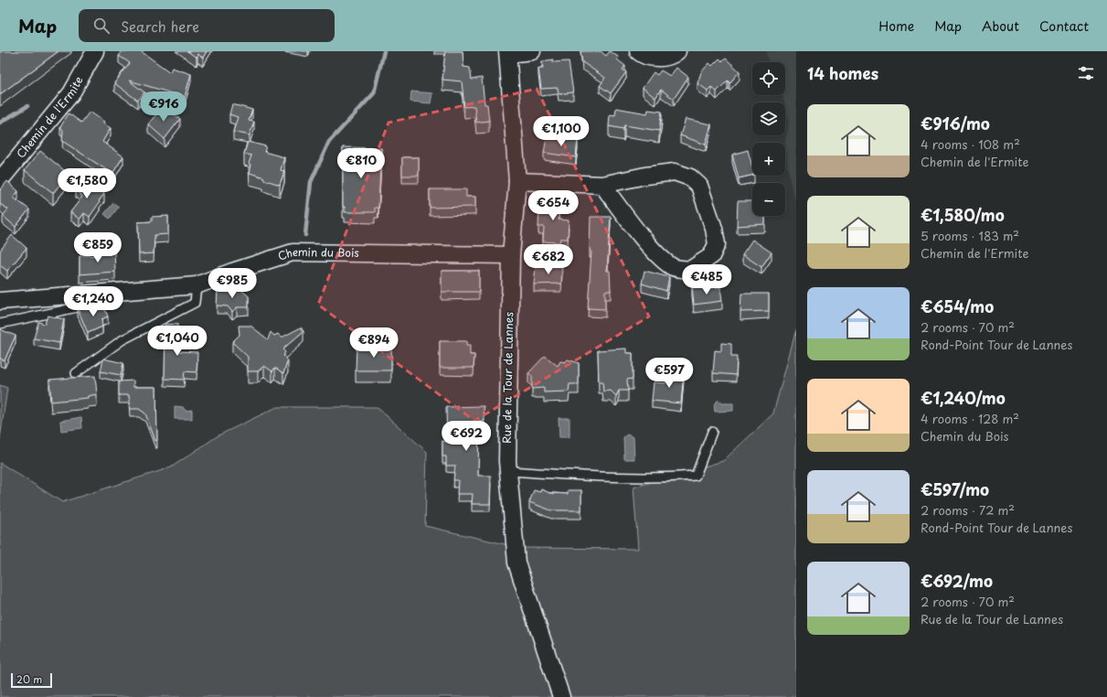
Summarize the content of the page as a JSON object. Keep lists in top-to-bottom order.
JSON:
{
  "streets": {
    "street": ["Chemin de l'Ermite", "Chemin du Bois", "Rue de la Tour de Lannes"]
  },
  "crossings": [
    ["Chemin du Bois", "Rue de la Tour de Lannes"]
  ],
  "scale_bar": "20 m",
  "page": {
    "header": "Map",
    "search": "Search here",
    "nav": [
      "Home",
      "Map",
      "About",
      "Contact"
    ],
    "heading": "14 homes",
    "map_buttons": ["+", "−"],
    "price": [
      "€916",
      "€1,100",
      "€810",
      "€1,580",
      "€654",
      "€859",
      "€682",
      "€485",
      "€985",
      "€1,240",
      "€1,040",
      "€894",
      "€597",
      "€692"
    ],
    "list": [
      {
        "name": "€916/mo",
        "note": "4 rooms · 108 m² · Chemin de l'Ermite"
      },
      {
        "name": "€1,580/mo",
        "note": "5 rooms · 183 m² · Chemin de l'Ermite"
      },
      {
        "name": "€654/mo",
        "note": "2 rooms · 70 m² · Rond-Point Tour de Lannes"
      },
      {
        "name": "€1,240/mo",
        "note": "4 rooms · 128 m² · Chemin du Bois"
      },
      {
        "name": "€597/mo",
        "note": "2 rooms · 72 m² · Rond-Point Tour de Lannes"
      },
      {
        "name": "€692/mo",
        "note": "2 rooms · 70 m² · Rue de la Tour de Lannes"
      }
    ],
    "scale": "20 m"
  }
}
